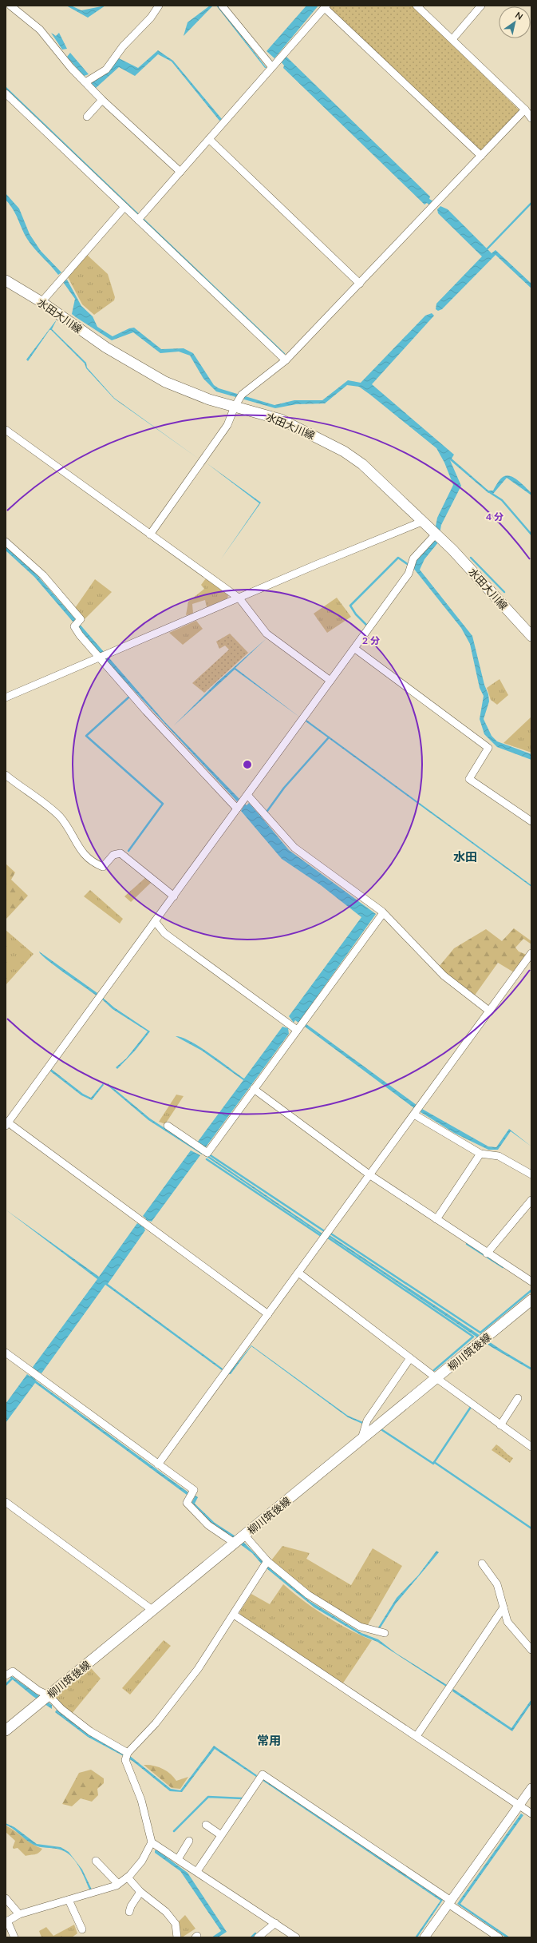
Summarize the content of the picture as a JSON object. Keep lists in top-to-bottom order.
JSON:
{
  "streets": {
    "main road": ["水田大川線", "柳川筑後線"]
  },
  "districts": ["水田", "常用"],
  "north": "top right",
  "rings": ["4 分", "2 分"]
}
